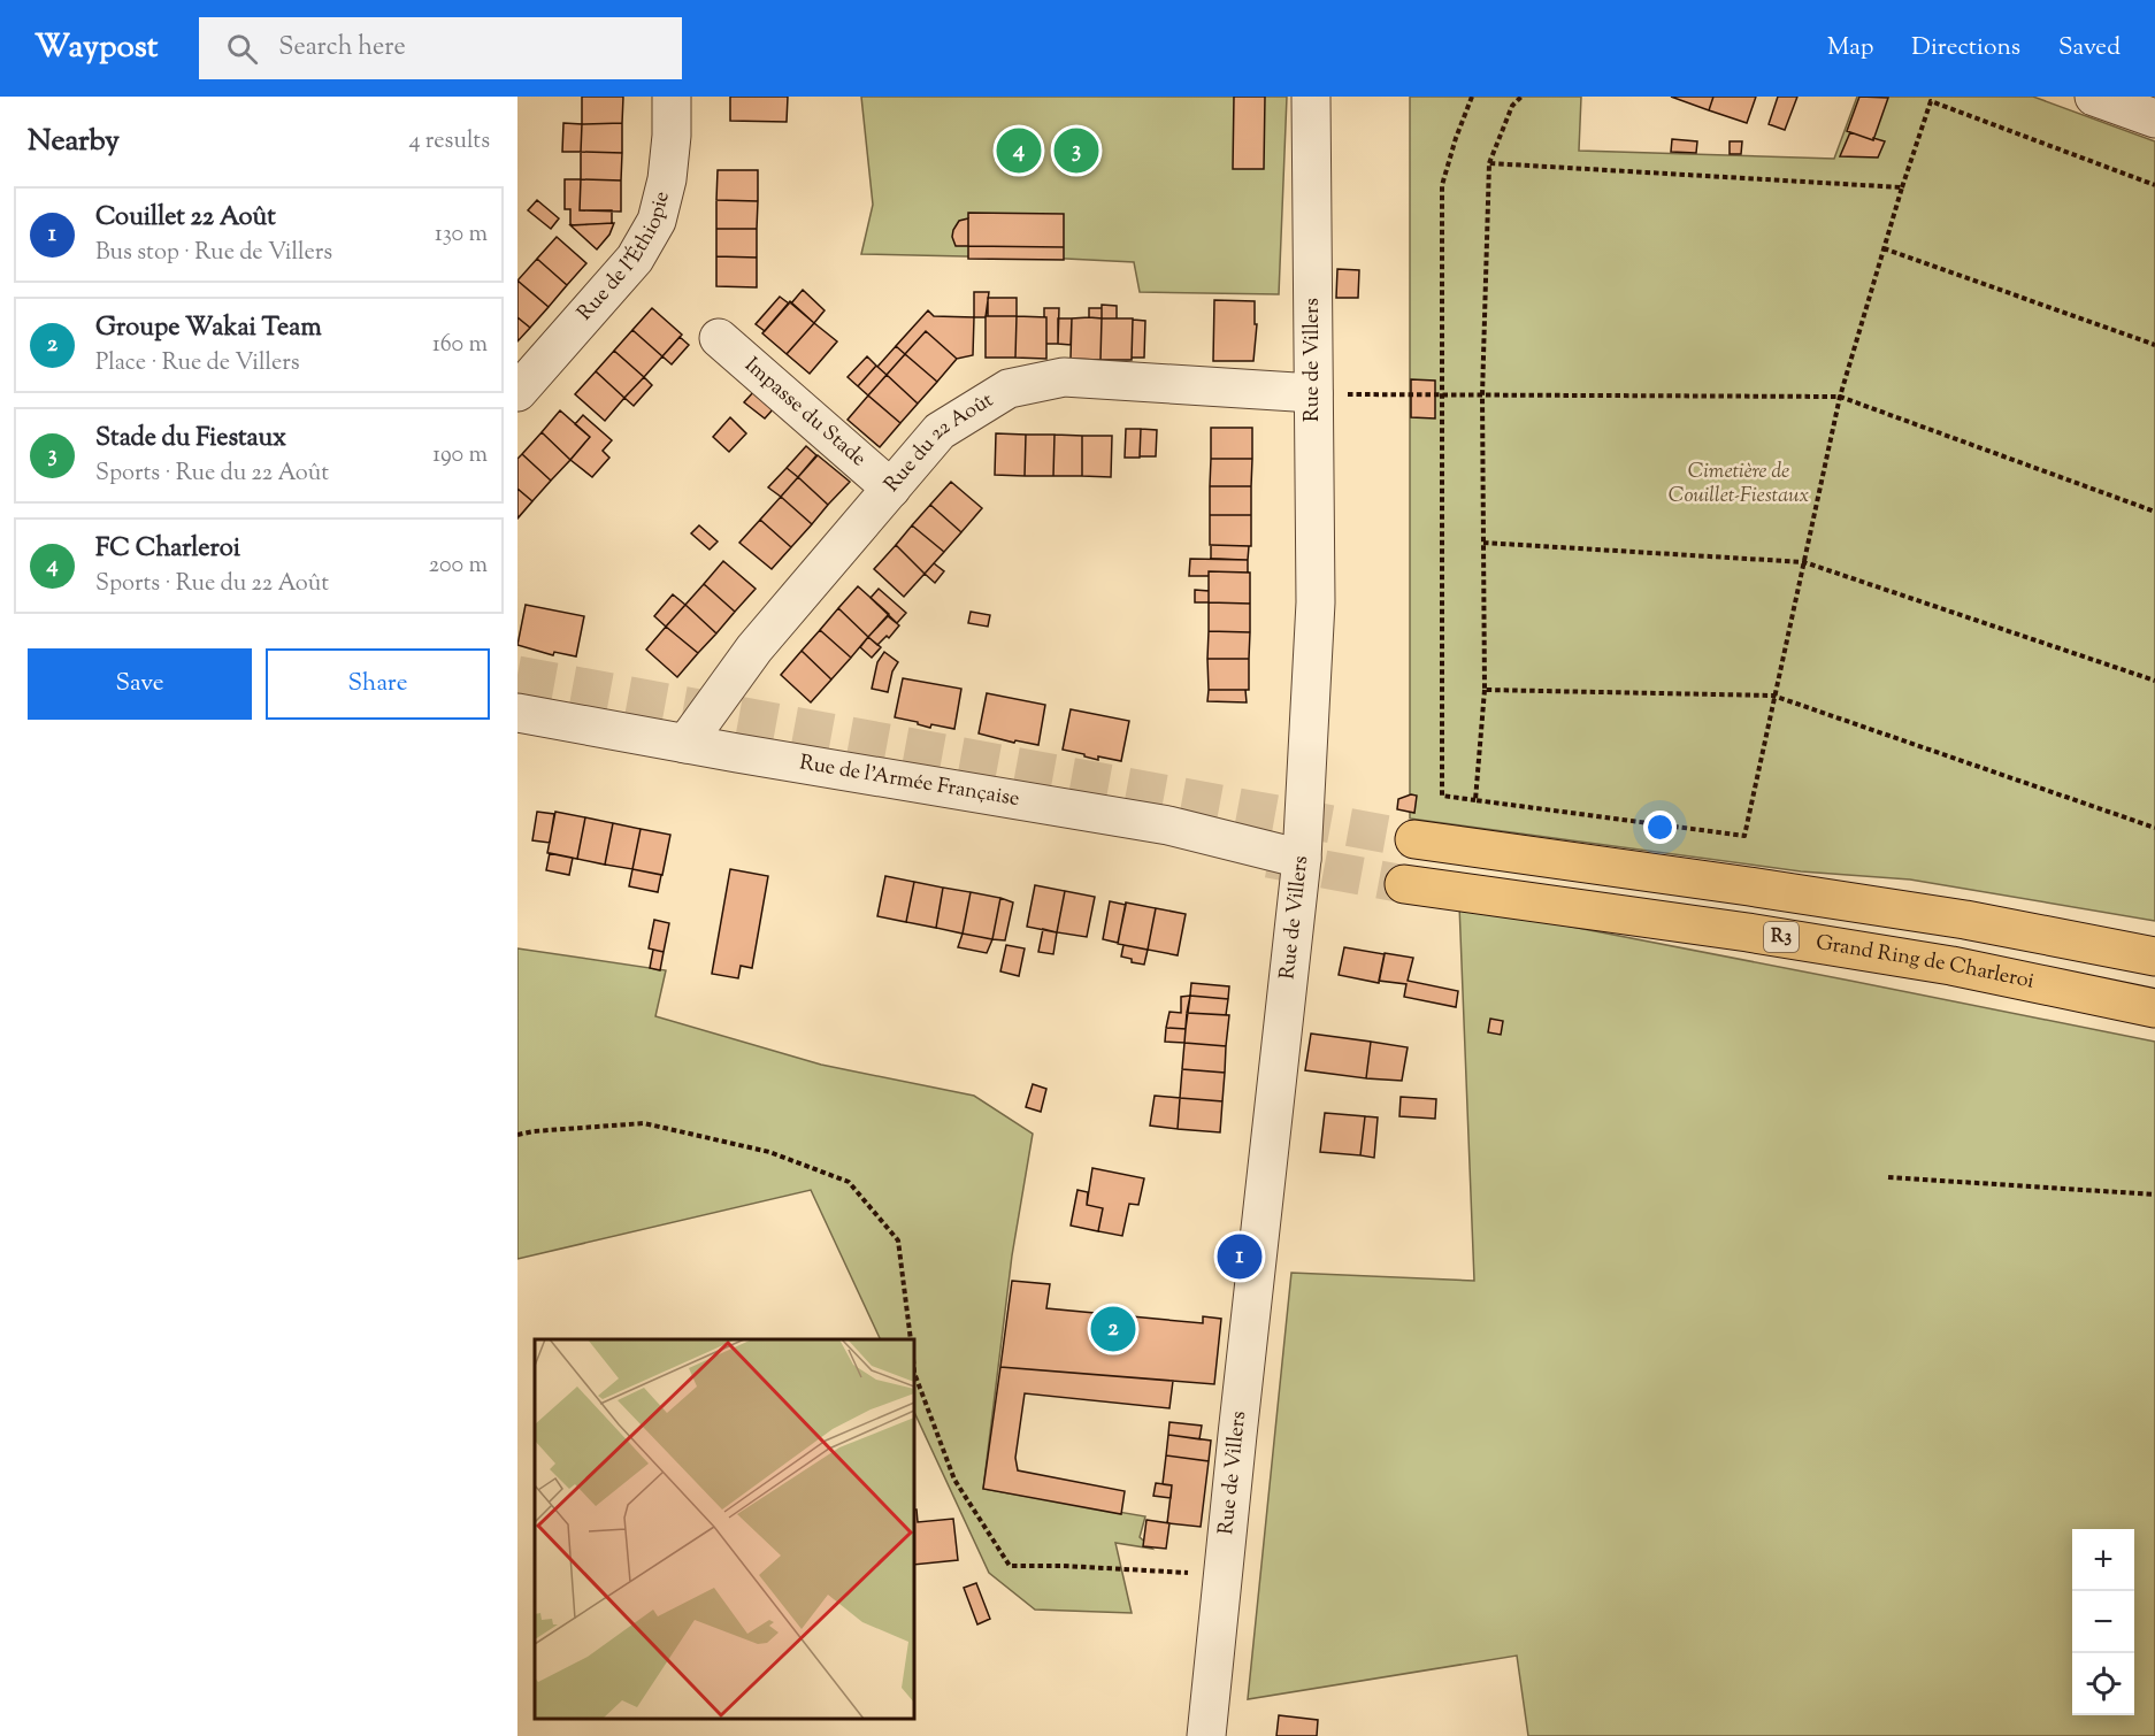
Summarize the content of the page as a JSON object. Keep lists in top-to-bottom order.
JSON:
{
  "streets": {
    "highway": ["R3", "Grand Ring de Charleroi"],
    "street": [
      "Rue de l'Éthiopie",
      "Rue de Villers",
      "Impasse du Stade",
      "Rue du 22 Août",
      "Rue de l'Armée Française"
    ]
  },
  "crossings": [
    ["Rue de Villers", "Rue du 22 Août"],
    ["Rue de Villers", "Rue de l'Armée Française"],
    ["Impasse du Stade", "Rue du 22 Août"],
    ["Rue du 22 Août", "Rue de l'Armée Française"]
  ],
  "parks": ["Cimetière de Couillet-Fiestaux"],
  "page": {
    "header": "Waypost",
    "search": "Search here",
    "nav": ["Map", "Directions", "Saved"],
    "heading": ["Nearby", "4 results"],
    "pins": [
      "3",
      "4",
      "1",
      "2"
    ],
    "list": [
      {
        "mark": "1",
        "name": "Couillet 22 Août",
        "note": "Bus stop · Rue de Villers",
        "value": "130 m"
      },
      {
        "mark": "2",
        "name": "Groupe Wakai Team",
        "note": "Place · Rue de Villers",
        "value": "160 m"
      },
      {
        "mark": "3",
        "name": "Stade du Fiestaux",
        "note": "Sports · Rue du 22 Août",
        "value": "190 m"
      },
      {
        "mark": "4",
        "name": "FC Charleroi",
        "note": "Sports · Rue du 22 Août",
        "value": "200 m"
      }
    ],
    "buttons": ["Save", "Share"],
    "map_buttons": ["+", "−"]
  }
}
